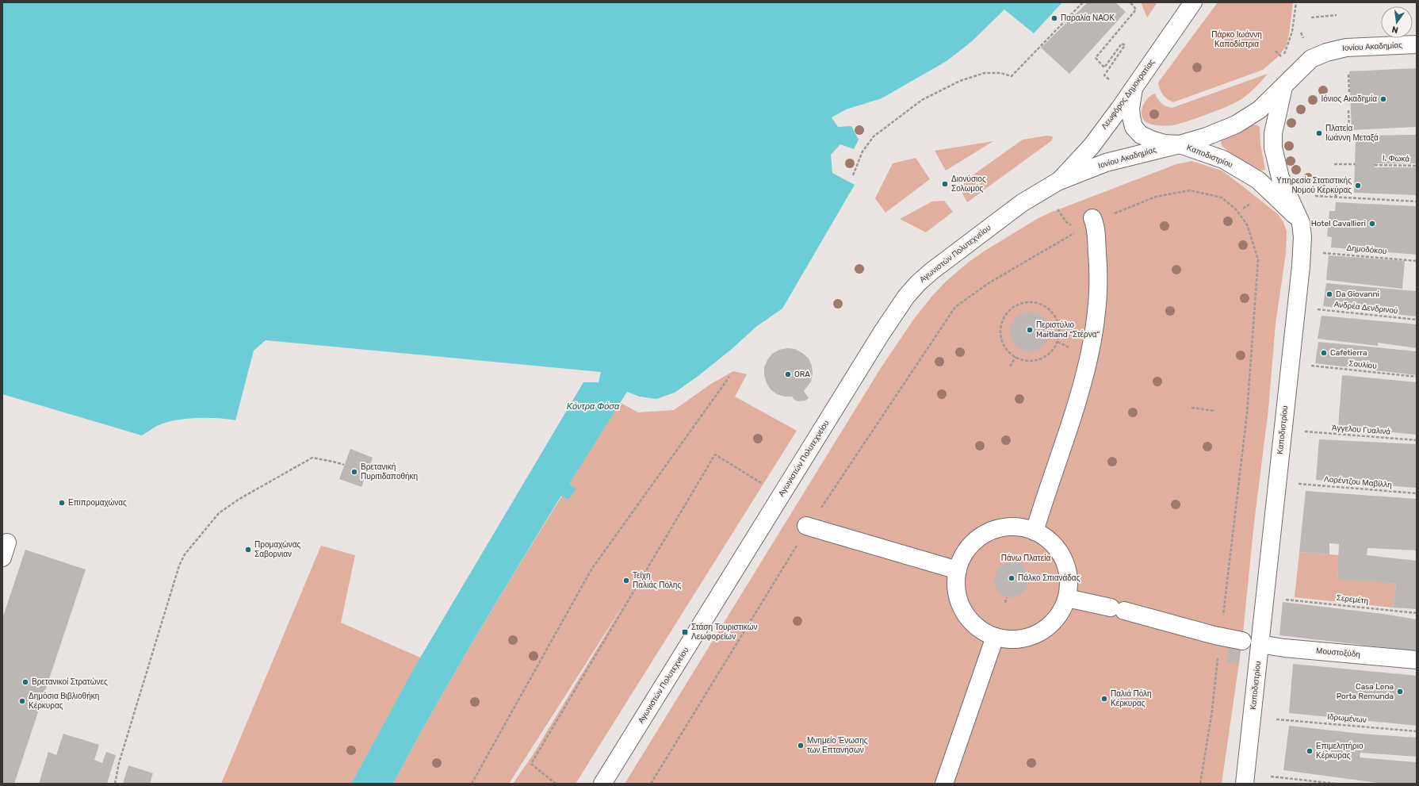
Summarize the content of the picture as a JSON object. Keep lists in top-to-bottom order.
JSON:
{
  "streets": {
    "street": [
      "Ιονίου Ακαδημίας",
      "Λεωφόρος Δημοκρατίας",
      "Καποδιστρίου",
      "Αγωνιστών Πολυτεχνείου",
      "Μουστοξύδη"
    ],
    "path": [
      "Ι. Φωκά",
      "Δημοδόκου",
      "Ανδρέα Δενδρινού",
      "Σουλίου",
      "Άγγελου Γυαλινά",
      "Λορέντζου Μαβίλλη",
      "Σερεμέτη",
      "Ιδρωμένων"
    ]
  },
  "crossings": [
    ["Ιονίου Ακαδημίας", "Λεωφόρος Δημοκρατίας"],
    ["Ιονίου Ακαδημίας", "Καποδιστρίου"],
    ["Ιονίου Ακαδημίας", "Αγωνιστών Πολυτεχνείου"],
    ["Λεωφόρος Δημοκρατίας", "Αγωνιστών Πολυτεχνείου"],
    ["Καποδιστρίου", "Μουστοξύδη"]
  ],
  "water": ["Κόντρα Φόσα"],
  "parks": ["Πάρκο Ιωάννη Καποδίστρια", "Πάνω Πλατεία"],
  "places": {
    "other": [
      "Παραλία ΝΑΟΚ",
      "Ιόνιος Ακαδημία",
      "Πλατεία Ιωάννη Μεταξά",
      "Διονύσιος Σολωμός",
      "Υπηρεσία Στατιστικής Νομού Κερκύρας",
      "Hotel Cavallieri",
      "Da Giovanni",
      "Περιστύλιο Maitland \"Στέρνα\"",
      "Cafetierra",
      "ORA",
      "Βρετανική Πυριτιδαποθήκη",
      "Επιπρομαχώνας",
      "Προμαχώνας Σαβορνιαν",
      "Πάλκο Σπιανάδας",
      "Τείχη Παλιάς Πόλης",
      "Βρετανικοί Στρατώνες",
      "Casa Lena Porta Remunda",
      "Παλιά Πόλη Κέρκυρας",
      "Δημόσια Βιβλιοθήκη Κέρκυρας",
      "Μνημείο Ένωσης των Επτανήσων",
      "Επιμελητήριο Κέρκυρας"
    ],
    "transit": ["Στάση Τουριστικών Λεωφορείων"]
  },
  "north": "bottom"
}
